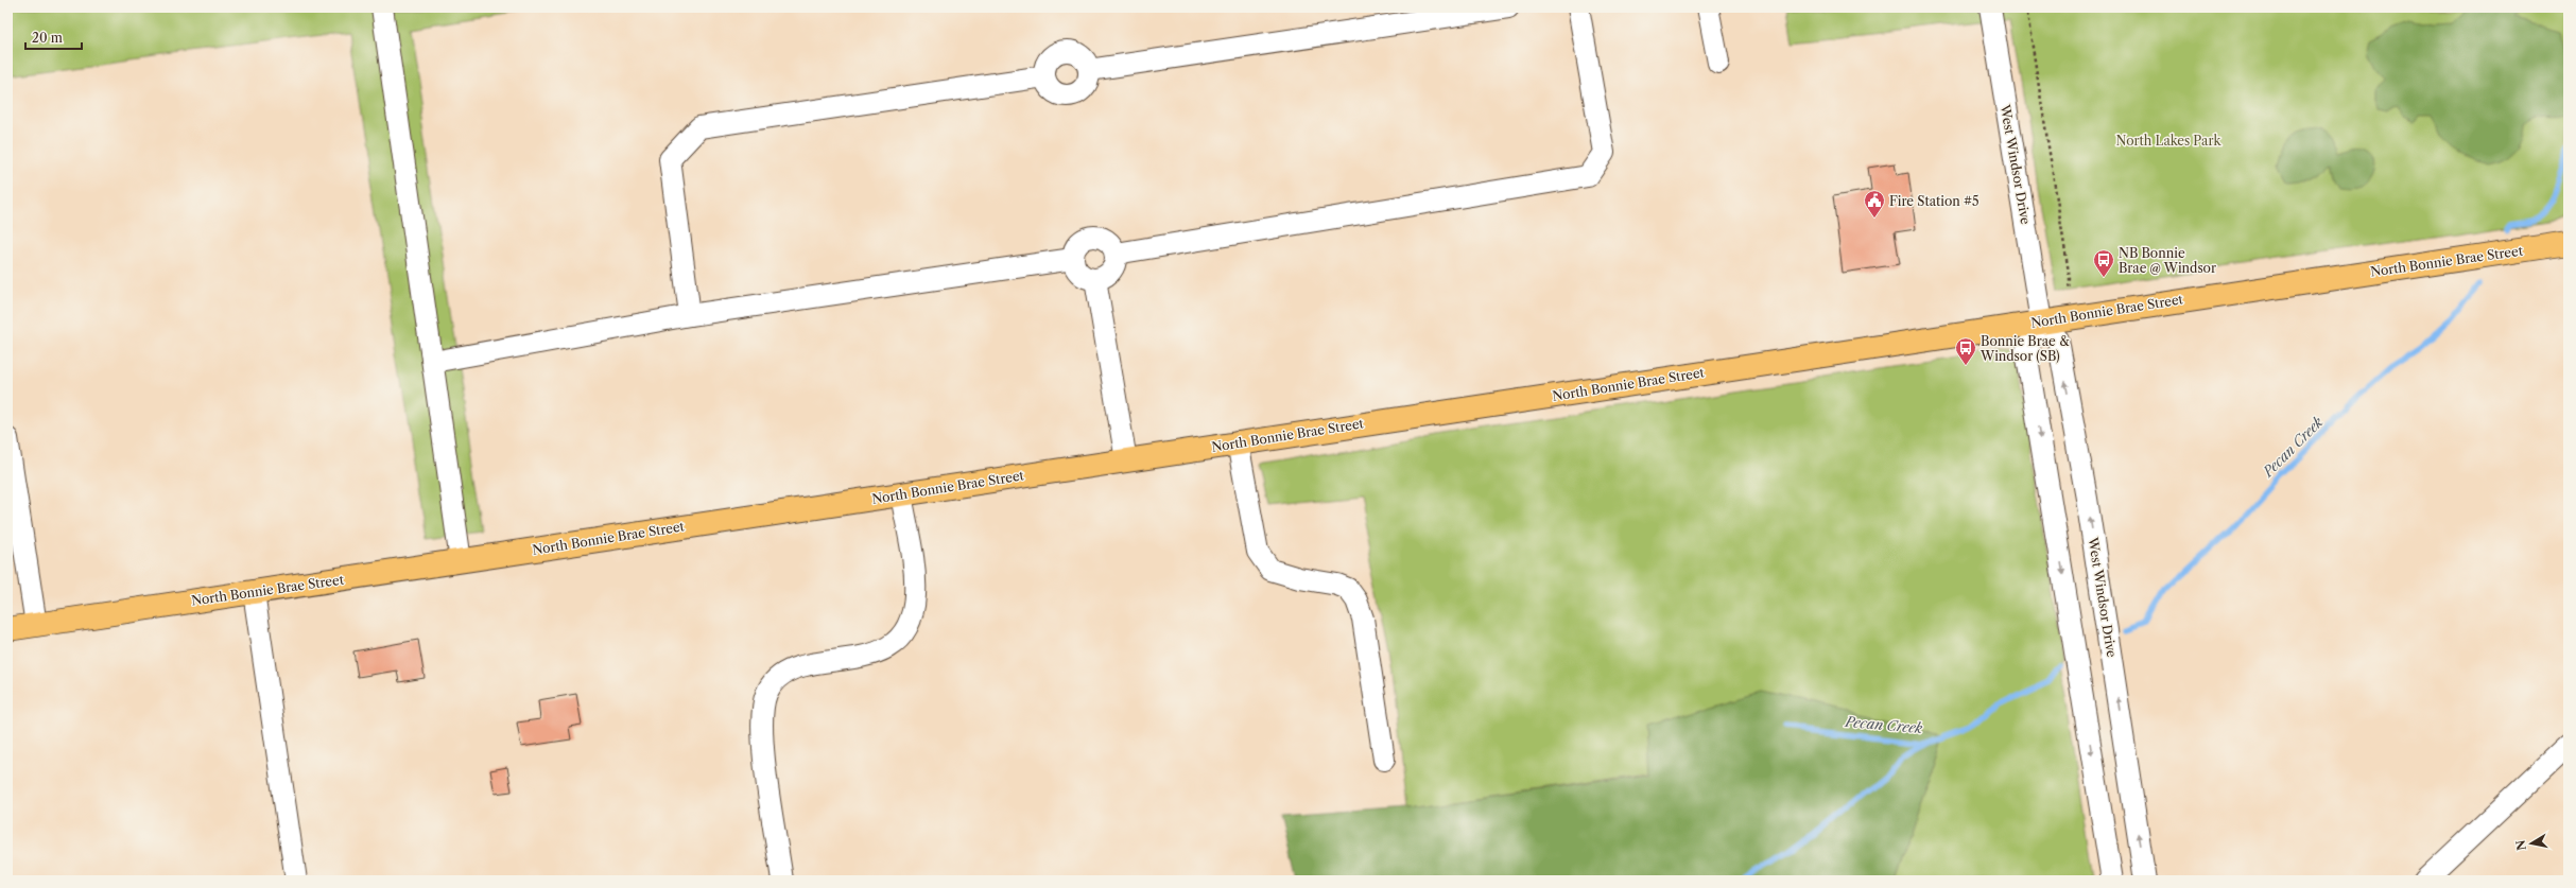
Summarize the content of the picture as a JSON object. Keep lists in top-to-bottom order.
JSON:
{
  "streets": {
    "main road": ["North Bonnie Brae Street"],
    "street": ["West Windsor Drive"]
  },
  "crossings": [
    ["West Windsor Drive", "North Bonnie Brae Street"]
  ],
  "water": ["Pecan Creek"],
  "parks": ["North Lakes Park"],
  "places": {
    "public building": ["Fire Station #5"],
    "bus stop": ["NB Bonnie Brae @ Windsor", "Bonnie Brae & Windsor (SB)"]
  },
  "scale_bar": "20 m",
  "north": "left"
}
